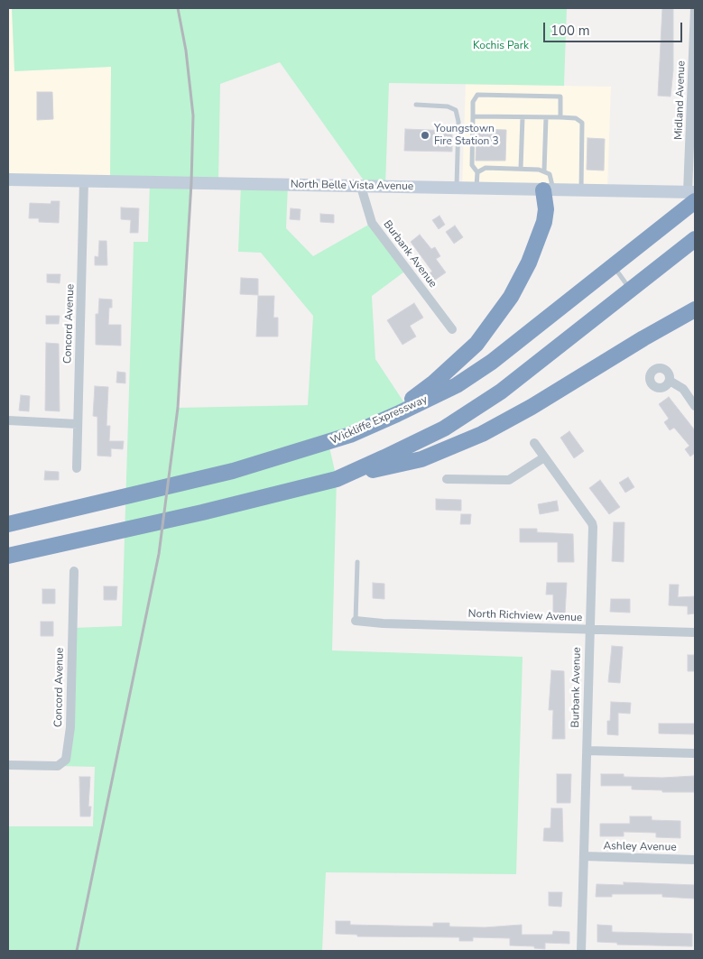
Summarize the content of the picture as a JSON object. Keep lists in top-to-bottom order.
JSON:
{
  "streets": {
    "highway": ["Wickliffe Expressway"],
    "street": [
      "Midland Avenue",
      "North Belle Vista Avenue",
      "Burbank Avenue",
      "Concord Avenue",
      "North Richview Avenue",
      "Ashley Avenue"
    ]
  },
  "crossings": [
    ["Midland Avenue", "North Belle Vista Avenue"],
    ["Midland Avenue", "Wickliffe Expressway"],
    ["North Belle Vista Avenue", "Burbank Avenue"],
    ["North Belle Vista Avenue", "Concord Avenue"],
    ["North Belle Vista Avenue", "Wickliffe Expressway"],
    ["Burbank Avenue", "North Richview Avenue"],
    ["Burbank Avenue", "Ashley Avenue"]
  ],
  "parks": ["Kochis Park"],
  "places": ["Youngstown Fire Station 3"],
  "scale_bar": "100 m"
}
